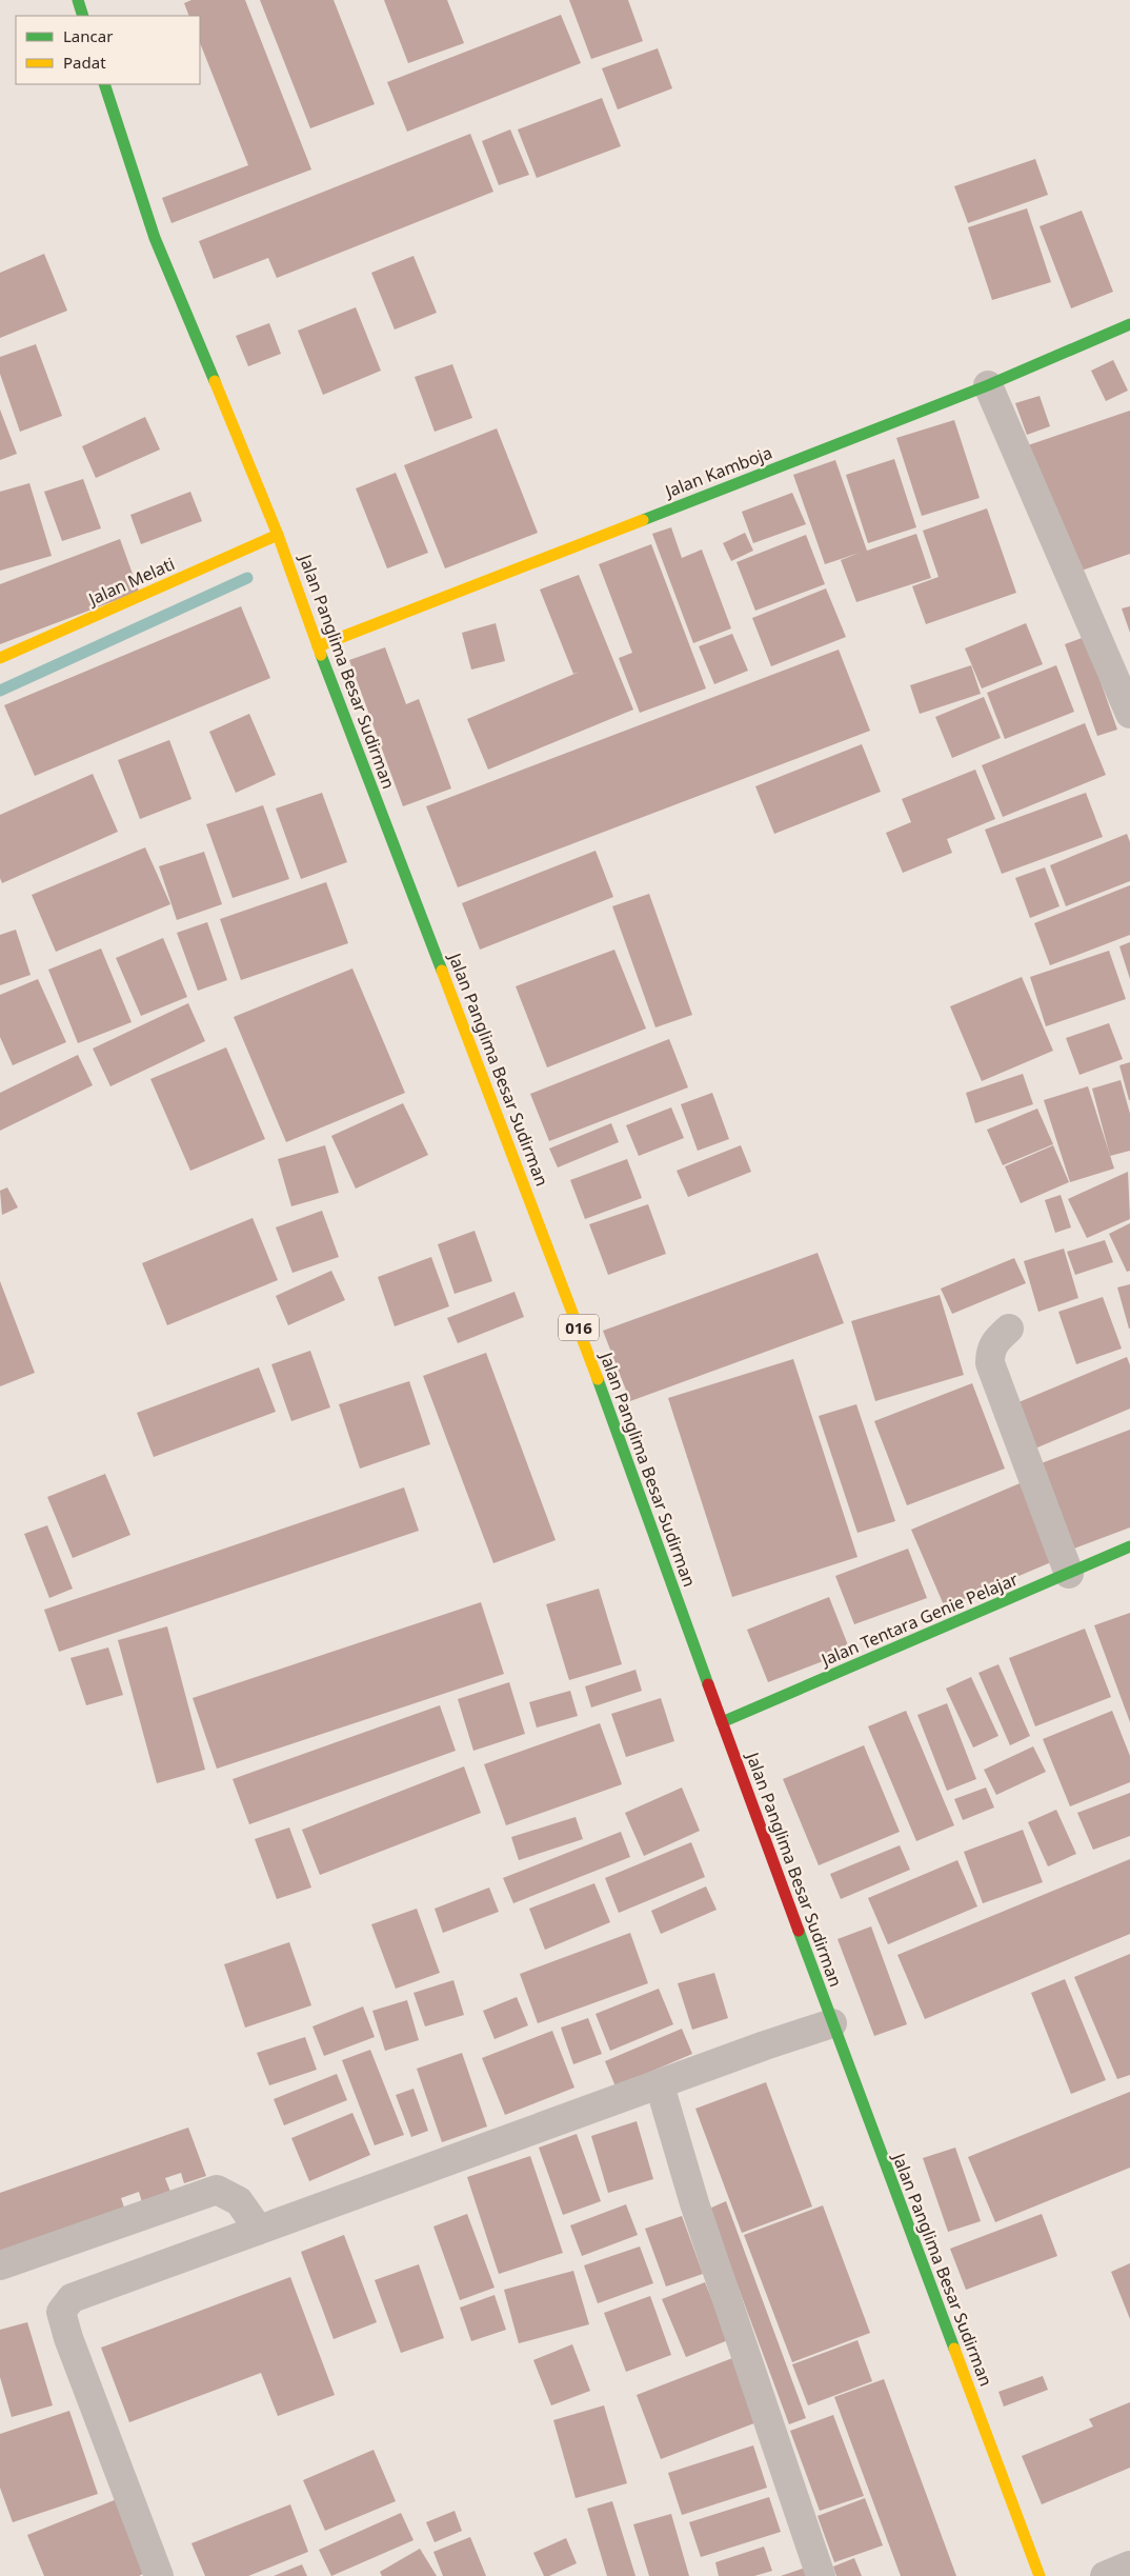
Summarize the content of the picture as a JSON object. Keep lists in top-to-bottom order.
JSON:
{
  "streets": {
    "main road": [
      "Jalan Kamboja",
      "Jalan Melati",
      "Jalan Panglima Besar Sudirman",
      "016",
      "Jalan Tentara Genie Pelajar"
    ]
  },
  "crossings": [
    ["Jalan Kamboja", "Jalan Panglima Besar Sudirman"],
    ["Jalan Melati", "Jalan Panglima Besar Sudirman"],
    ["Jalan Panglima Besar Sudirman", "Jalan Tentara Genie Pelajar"]
  ],
  "legend": ["Lancar", "Padat"]
}
